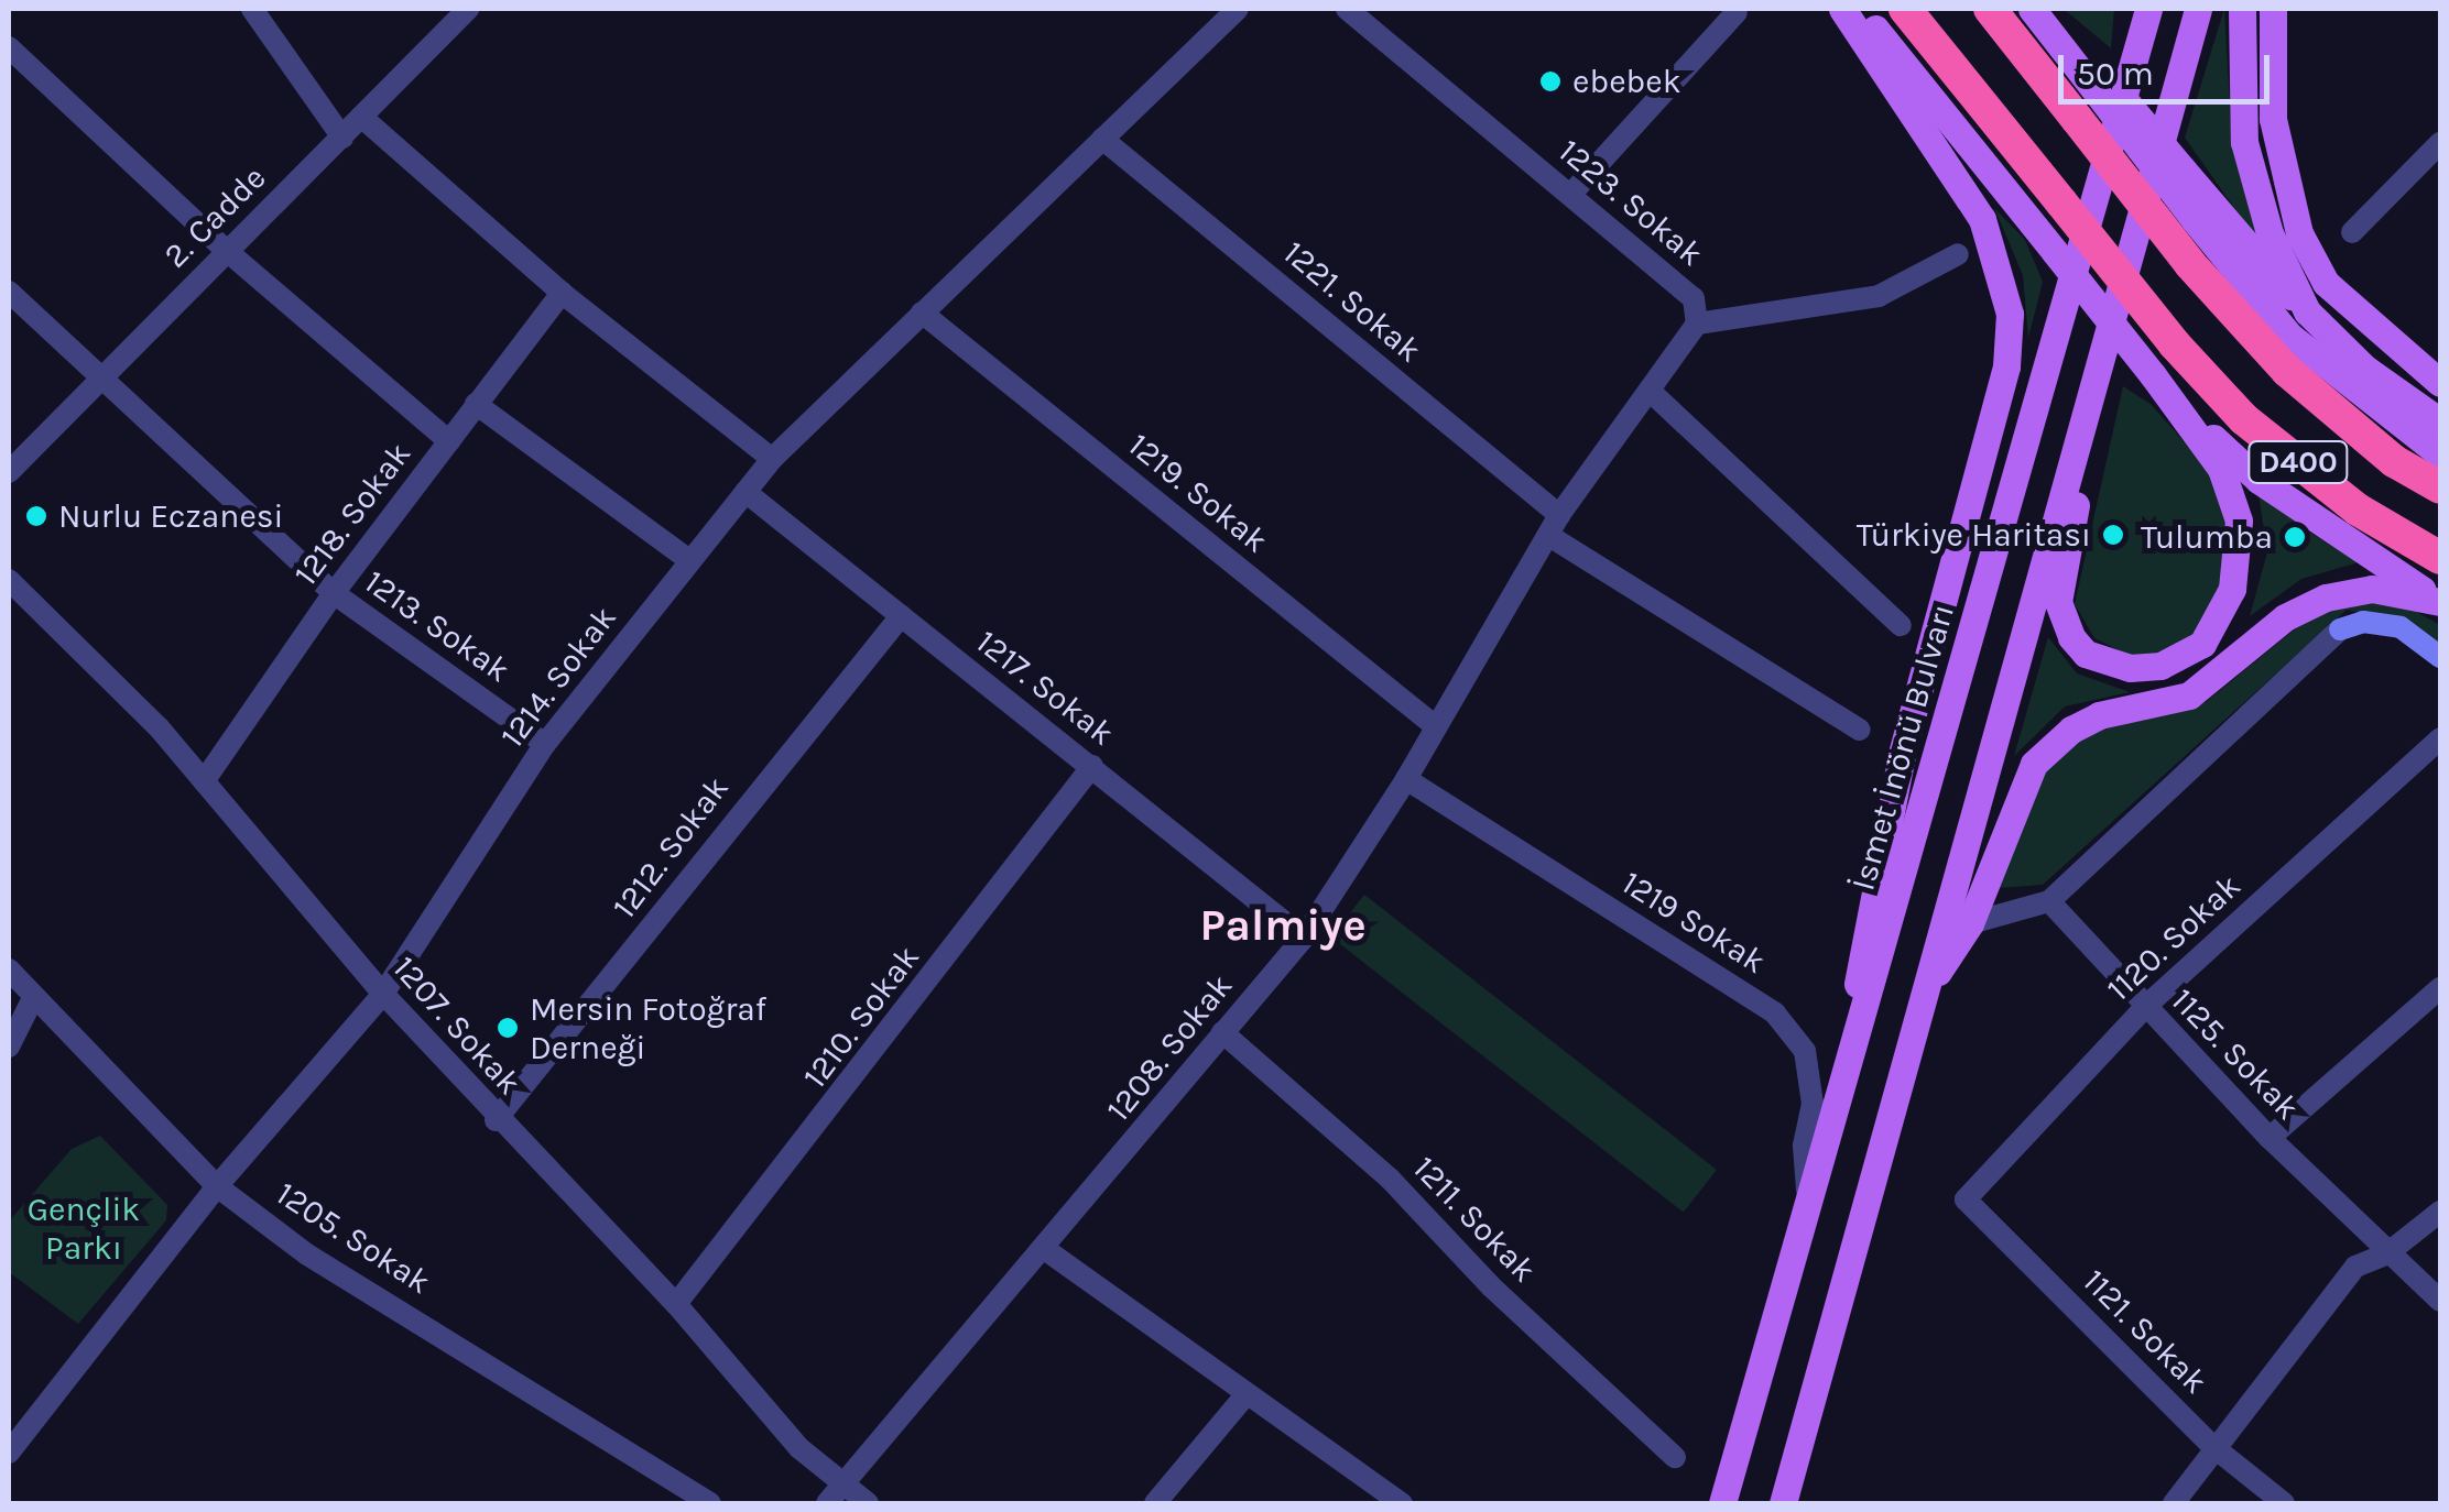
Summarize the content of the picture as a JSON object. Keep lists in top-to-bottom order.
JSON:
{
  "streets": {
    "highway": ["D400"],
    "main road": ["İsmet İnönü Bulvarı"],
    "street": [
      "1223. Sokak",
      "2. Cadde",
      "1221. Sokak",
      "1219. Sokak",
      "1218. Sokak",
      "1213. Sokak",
      "1214. Sokak",
      "1217. Sokak",
      "1212. Sokak",
      "1219 Sokak",
      "1120. Sokak",
      "1210. Sokak",
      "1207. Sokak",
      "1208. Sokak",
      "1125. Sokak",
      "1211. Sokak",
      "1205. Sokak",
      "1121. Sokak"
    ]
  },
  "crossings": [
    ["1223. Sokak", "1208. Sokak"],
    ["2. Cadde", "1213. Sokak"],
    ["1221. Sokak", "1214. Sokak"],
    ["1221. Sokak", "1208. Sokak"],
    ["1219. Sokak", "1214. Sokak"],
    ["1219. Sokak", "1208. Sokak"],
    ["1218. Sokak", "1213. Sokak"],
    ["1218. Sokak", "1207. Sokak"],
    ["1213. Sokak", "1214. Sokak"],
    ["1214. Sokak", "1217. Sokak"],
    ["1214. Sokak", "1207. Sokak"],
    ["1214. Sokak", "1205. Sokak"],
    ["1217. Sokak", "1212. Sokak"],
    ["1217. Sokak", "1210. Sokak"],
    ["1217. Sokak", "1208. Sokak"],
    ["İsmet İnönü Bulvarı", "1219 Sokak"],
    ["1212. Sokak", "1207. Sokak"],
    ["1219 Sokak", "1208. Sokak"],
    ["1120. Sokak", "1125. Sokak"],
    ["1120. Sokak", "1121. Sokak"],
    ["1210. Sokak", "1207. Sokak"],
    ["1207. Sokak", "1208. Sokak"],
    ["1208. Sokak", "1211. Sokak"]
  ],
  "districts": ["Palmiye"],
  "parks": ["Gençlik Parkı"],
  "places": [
    "ebebek",
    "Nurlu Eczanesi",
    "Türkiye Haritası",
    "Tulumba",
    "Mersin Fotoğraf Derneği"
  ],
  "scale_bar": "50 m"
}
